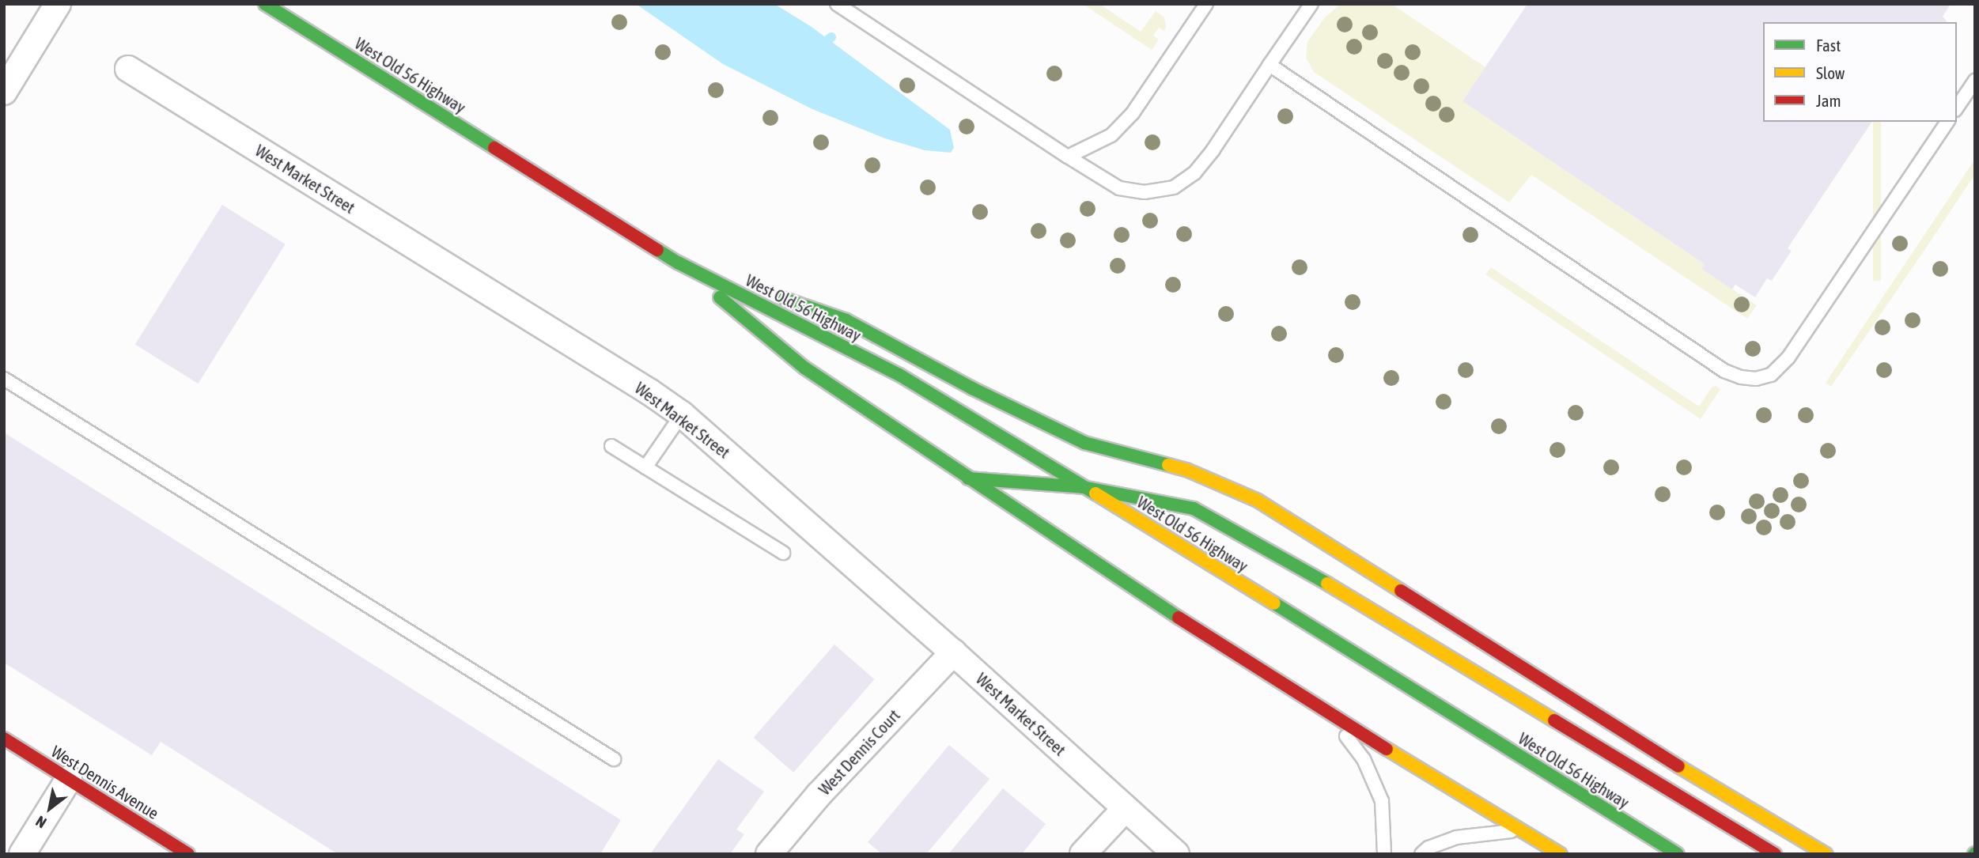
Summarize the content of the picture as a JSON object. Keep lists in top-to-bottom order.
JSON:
{
  "streets": {
    "main road": ["West Old 56 Highway", "West Dennis Avenue"],
    "street": ["West Market Street", "West Dennis Court"]
  },
  "crossings": [
    ["West Market Street", "West Dennis Court"]
  ],
  "legend": ["Fast", "Slow", "Jam"],
  "north": "bottom left"
}
